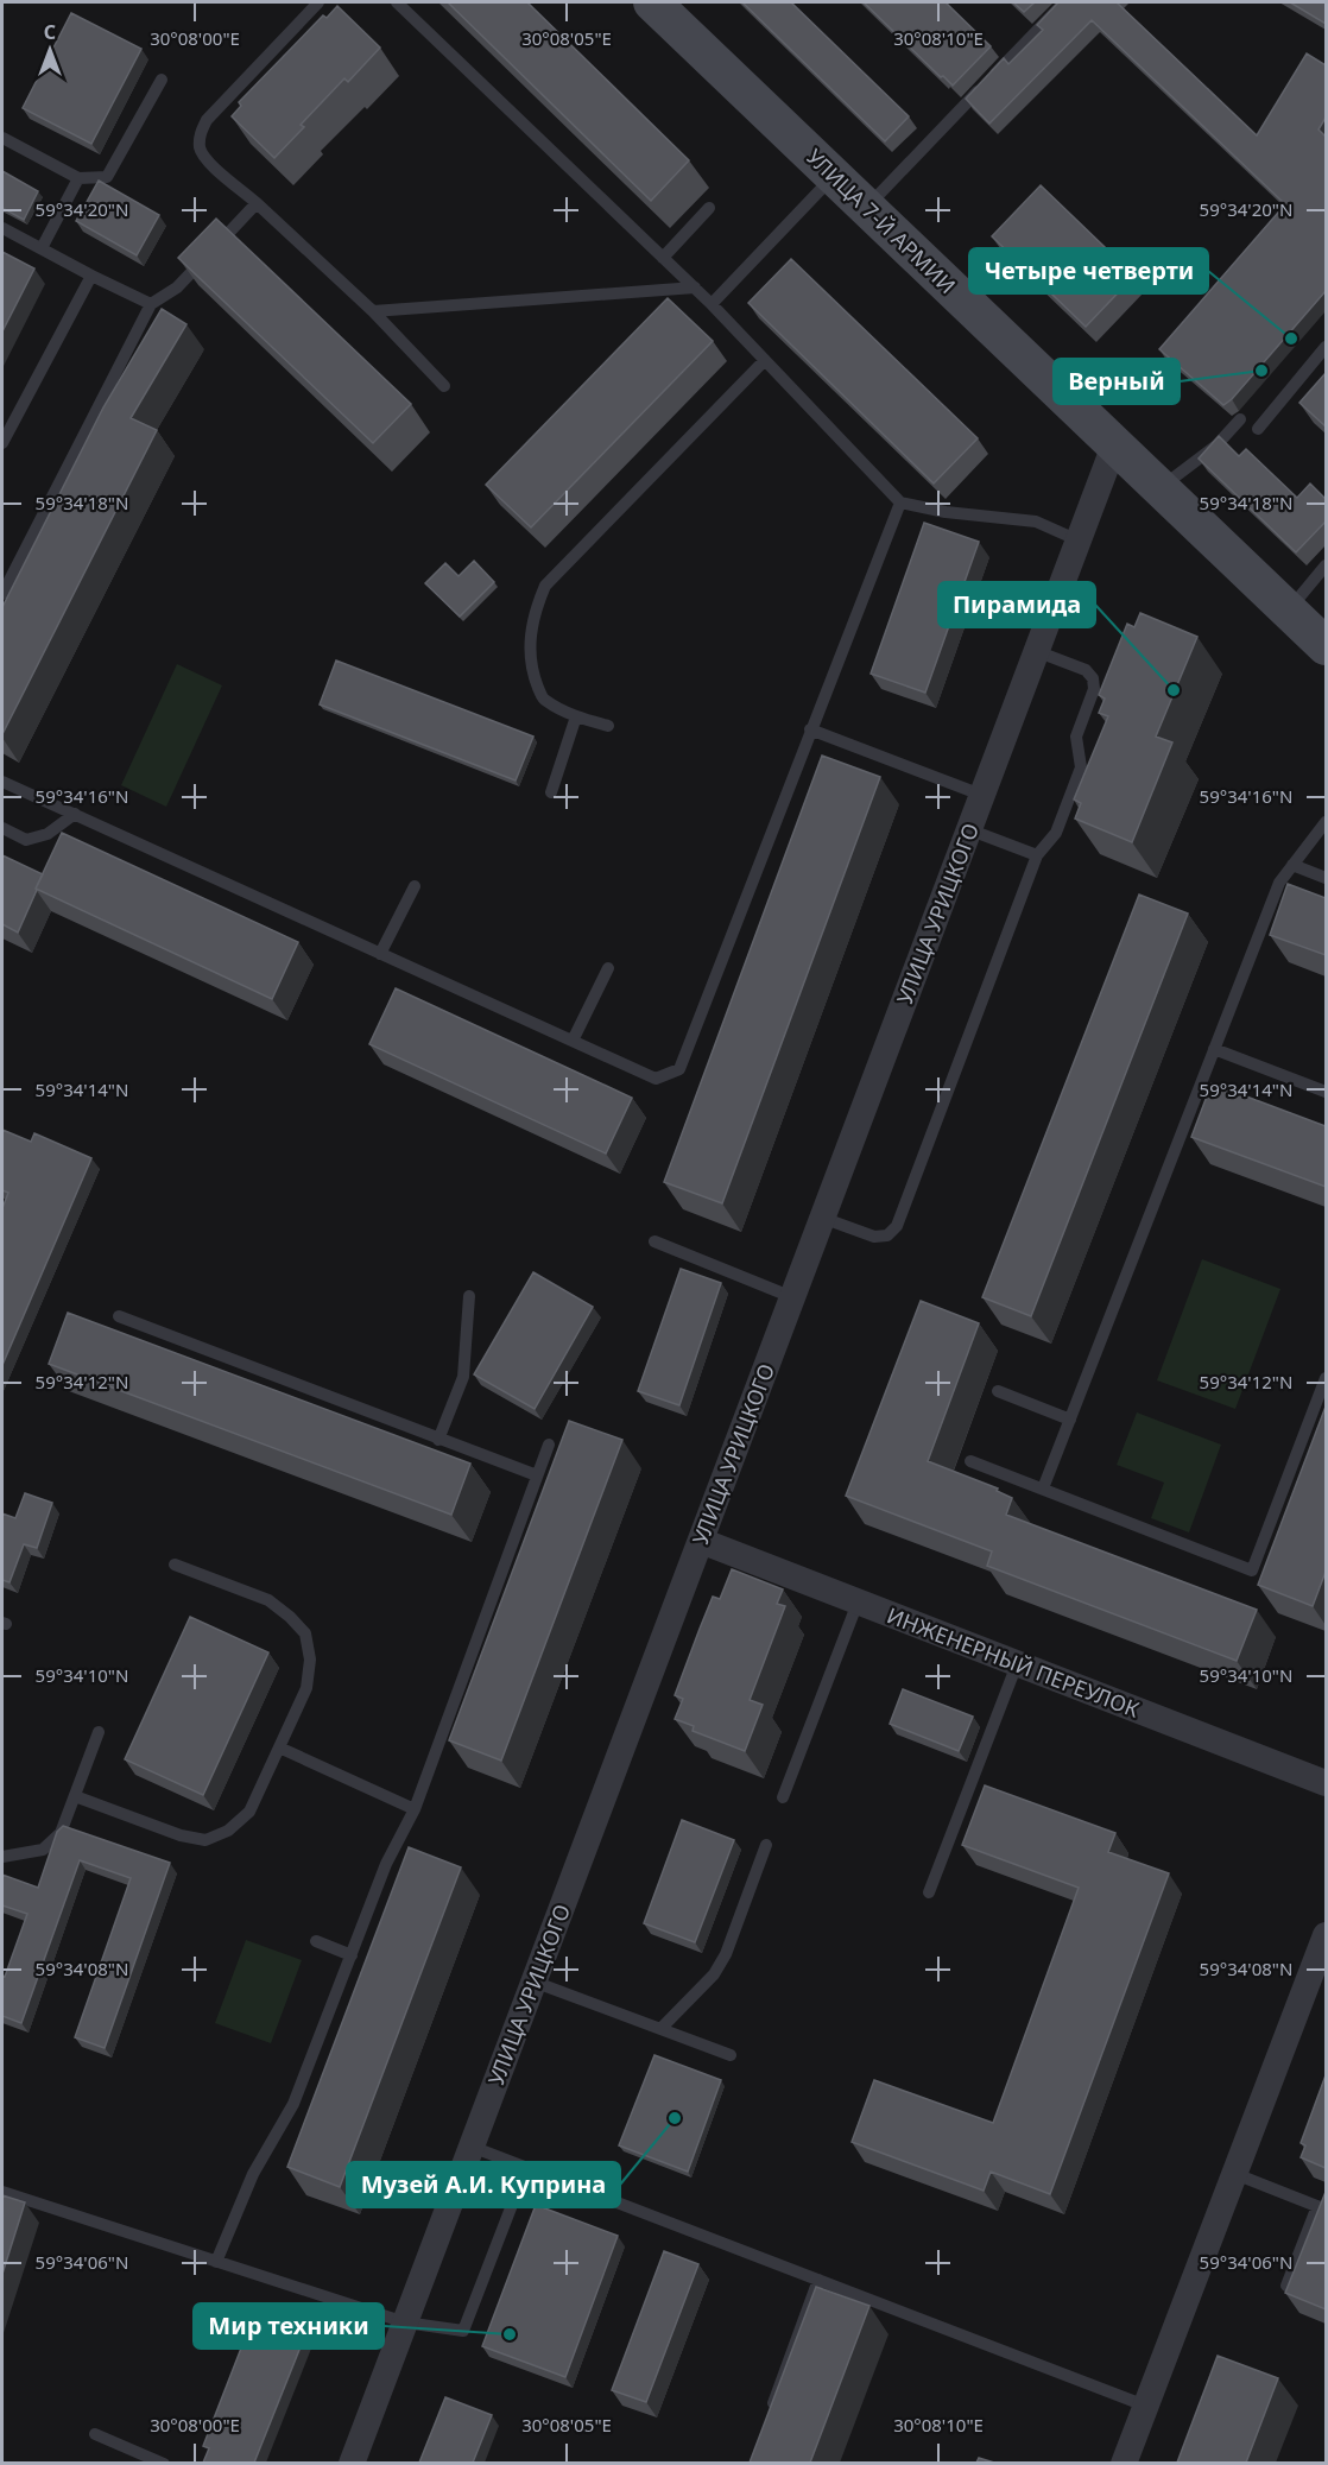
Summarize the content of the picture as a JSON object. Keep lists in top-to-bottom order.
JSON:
{
  "streets": {
    "street": ["УЛИЦА 7-Й АРМИИ", "УЛИЦА УРИЦКОГО", "ИНЖЕНЕРНЫЙ ПЕРЕУЛОК"]
  },
  "crossings": [
    ["УЛИЦА 7-Й АРМИИ", "УЛИЦА УРИЦКОГО"],
    ["УЛИЦА УРИЦКОГО", "ИНЖЕНЕРНЫЙ ПЕРЕУЛОК"]
  ],
  "places": [
    "Четыре четверти",
    "Верный",
    "Пирамида",
    "Музей А.И. Куприна",
    "Мир техники"
  ],
  "north": "top",
  "coordinates": [
    "30°08'00\"E",
    "30°08'05\"E",
    "30°08'10\"E",
    "59°34'20\"N",
    "59°34'18\"N",
    "59°34'16\"N",
    "59°34'14\"N",
    "59°34'12\"N",
    "59°34'10\"N",
    "59°34'08\"N",
    "59°34'06\"N"
  ]
}
